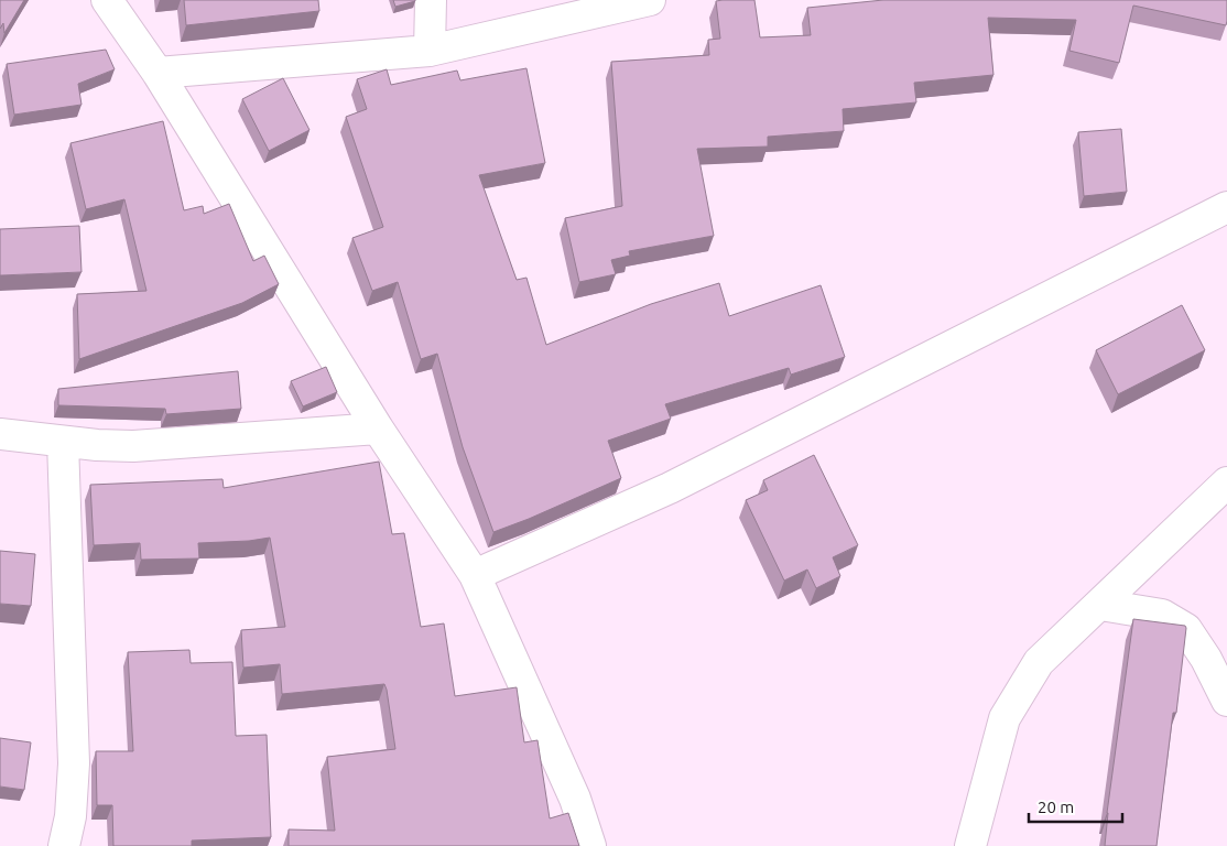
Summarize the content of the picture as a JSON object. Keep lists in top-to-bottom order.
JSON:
{
  "scale_bar": "20 m"
}
